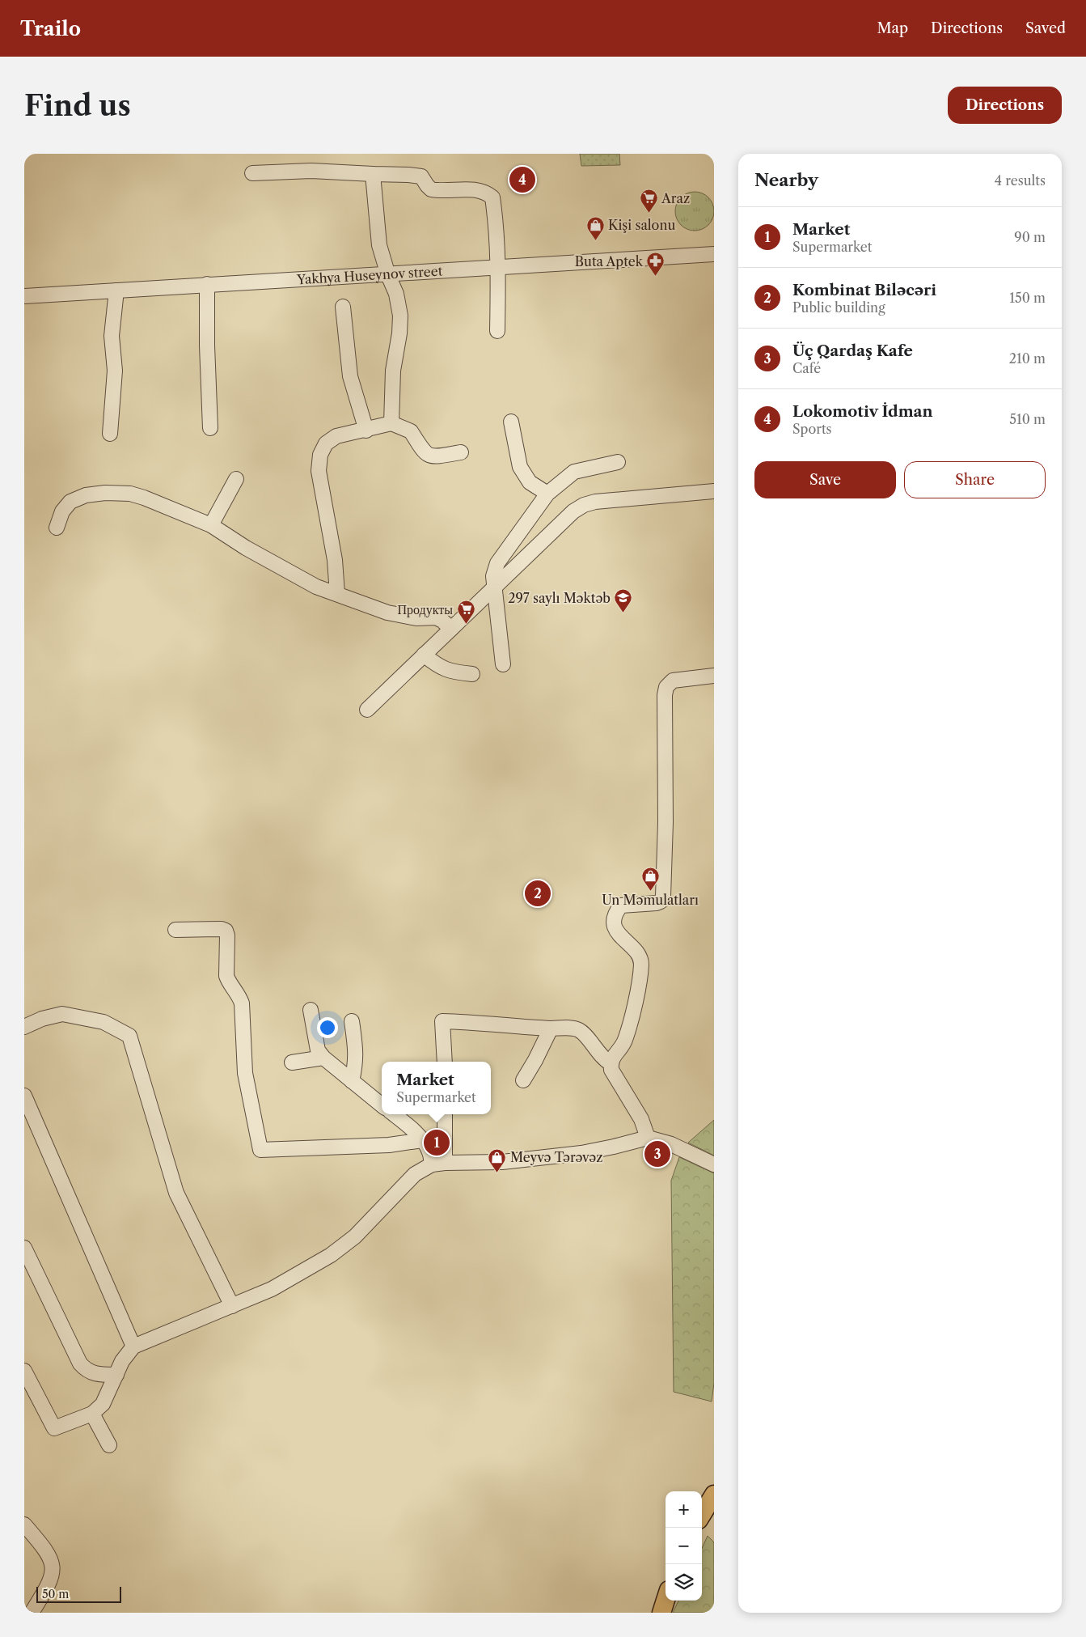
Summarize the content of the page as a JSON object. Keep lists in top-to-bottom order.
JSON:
{
  "streets": {
    "street": ["Yakhya Huseynov street"]
  },
  "places": {
    "supermarket": ["Araz", "Продукты"],
    "shop": ["Kişi salonu", "Un Məmulatları", "Meyvə Tərəvəz"],
    "pharmacy": ["Buta Aptek"],
    "school or university": ["297 saylı Məktəb"]
  },
  "scale_bar": "50 m",
  "page": {
    "header": "Trailo",
    "nav": ["Map", "Directions", "Saved"],
    "buttons": [
      "Directions",
      ["Save", "Share"]
    ],
    "title": "Find us",
    "heading": ["Nearby", "4 results"],
    "pins": [
      "4",
      "2",
      "1",
      "3"
    ],
    "list": [
      {
        "mark": "1",
        "name": "Market",
        "note": "Supermarket",
        "value": "90 m"
      },
      {
        "mark": "2",
        "name": "Kombinat Biləcəri",
        "note": "Public building",
        "value": "150 m"
      },
      {
        "mark": "3",
        "name": "Üç Qardaş Kafe",
        "note": "Café",
        "value": "210 m"
      },
      {
        "mark": "4",
        "name": "Lokomotiv İdman",
        "note": "Sports",
        "value": "510 m"
      }
    ],
    "popup": ["Market", "Supermarket"],
    "map_buttons": ["+", "−"],
    "scale": "50 m"
  }
}
